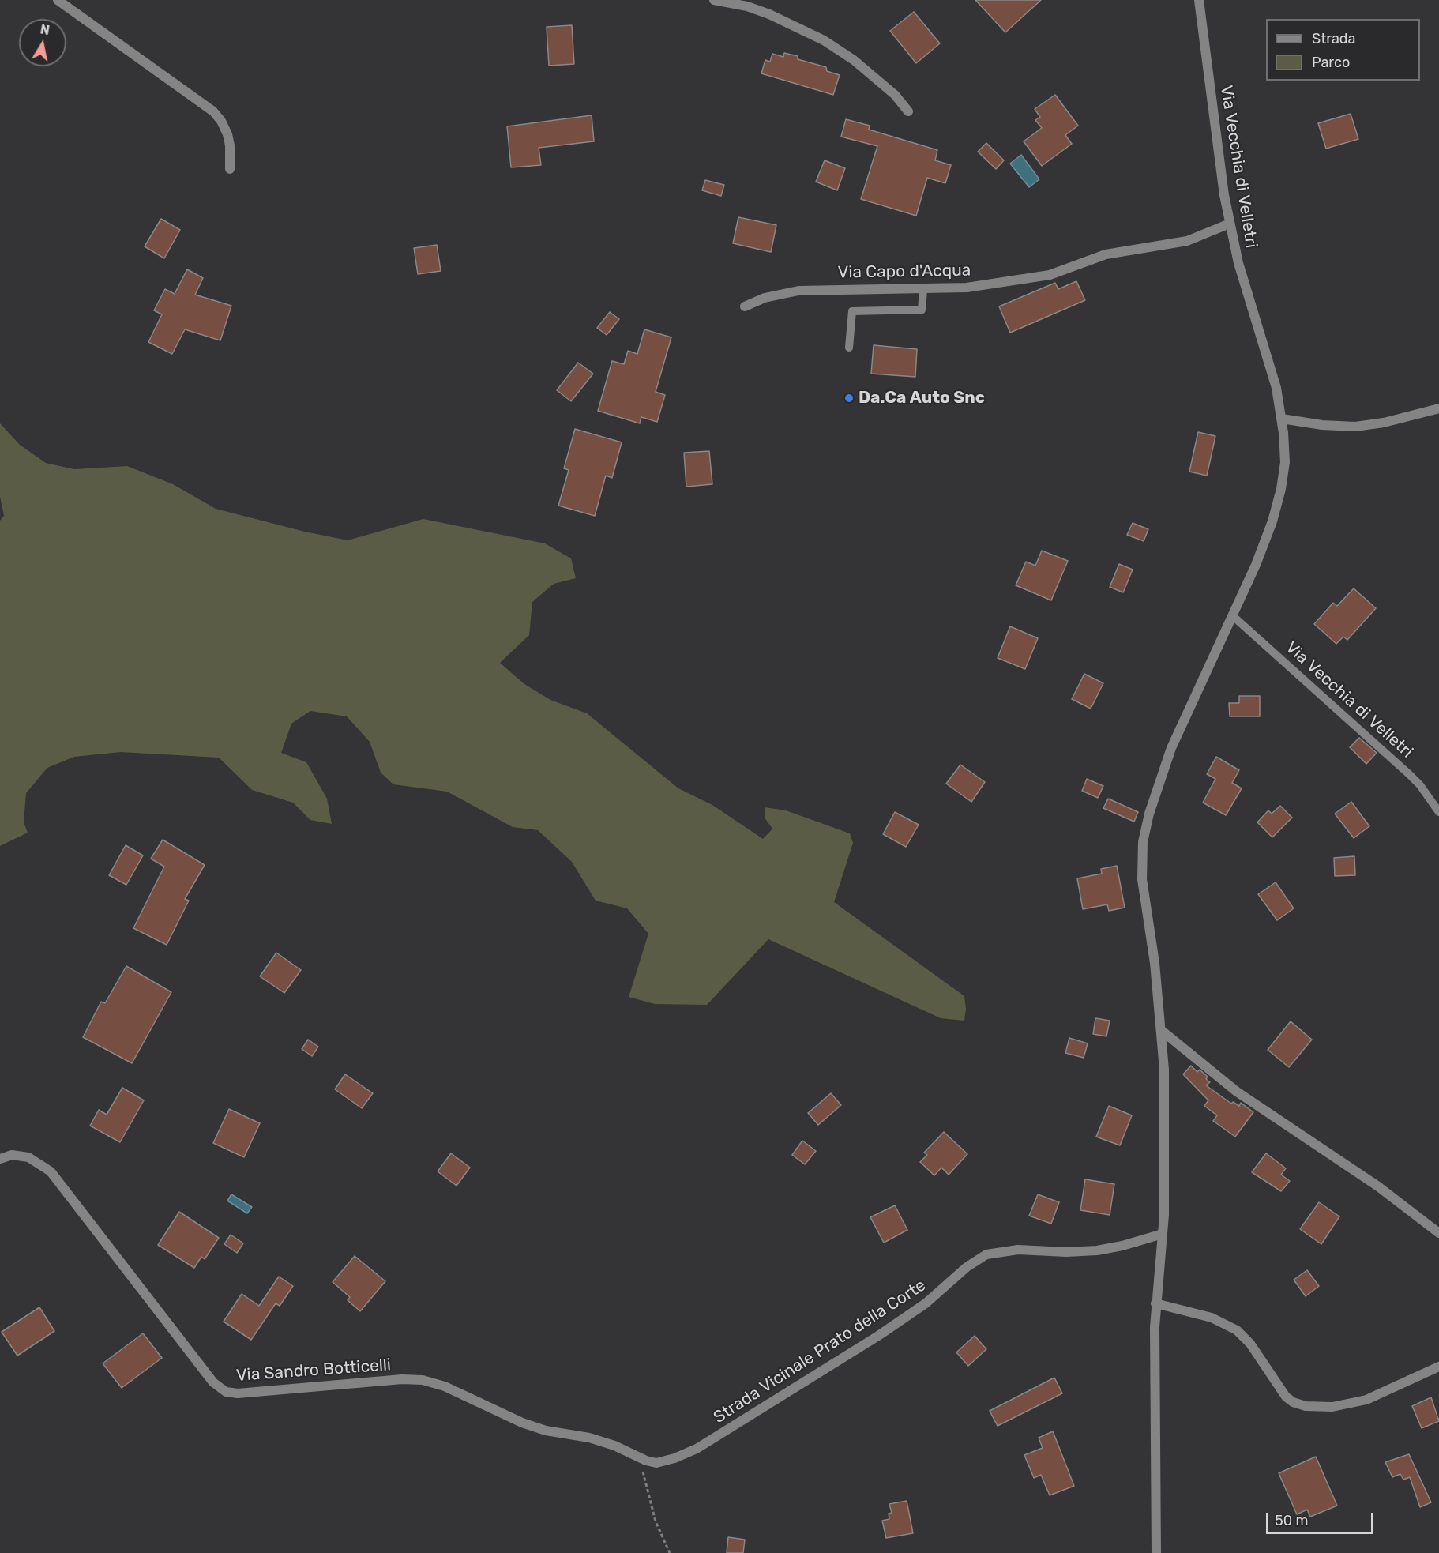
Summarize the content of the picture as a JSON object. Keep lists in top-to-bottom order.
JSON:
{
  "streets": {
    "street": [
      "Via Vecchia di Velletri",
      "Via Capo d'Acqua",
      "Strada Vicinale Prato della Corte",
      "Via Sandro Botticelli"
    ]
  },
  "crossings": [
    ["Via Vecchia di Velletri", "Via Capo d'Acqua"],
    ["Via Vecchia di Velletri", "Strada Vicinale Prato della Corte"],
    ["Strada Vicinale Prato della Corte", "Via Sandro Botticelli"]
  ],
  "places": ["Da.Ca Auto Snc"],
  "legend": ["Strada", "Parco"],
  "scale_bar": "50 m",
  "north": "top"
}
